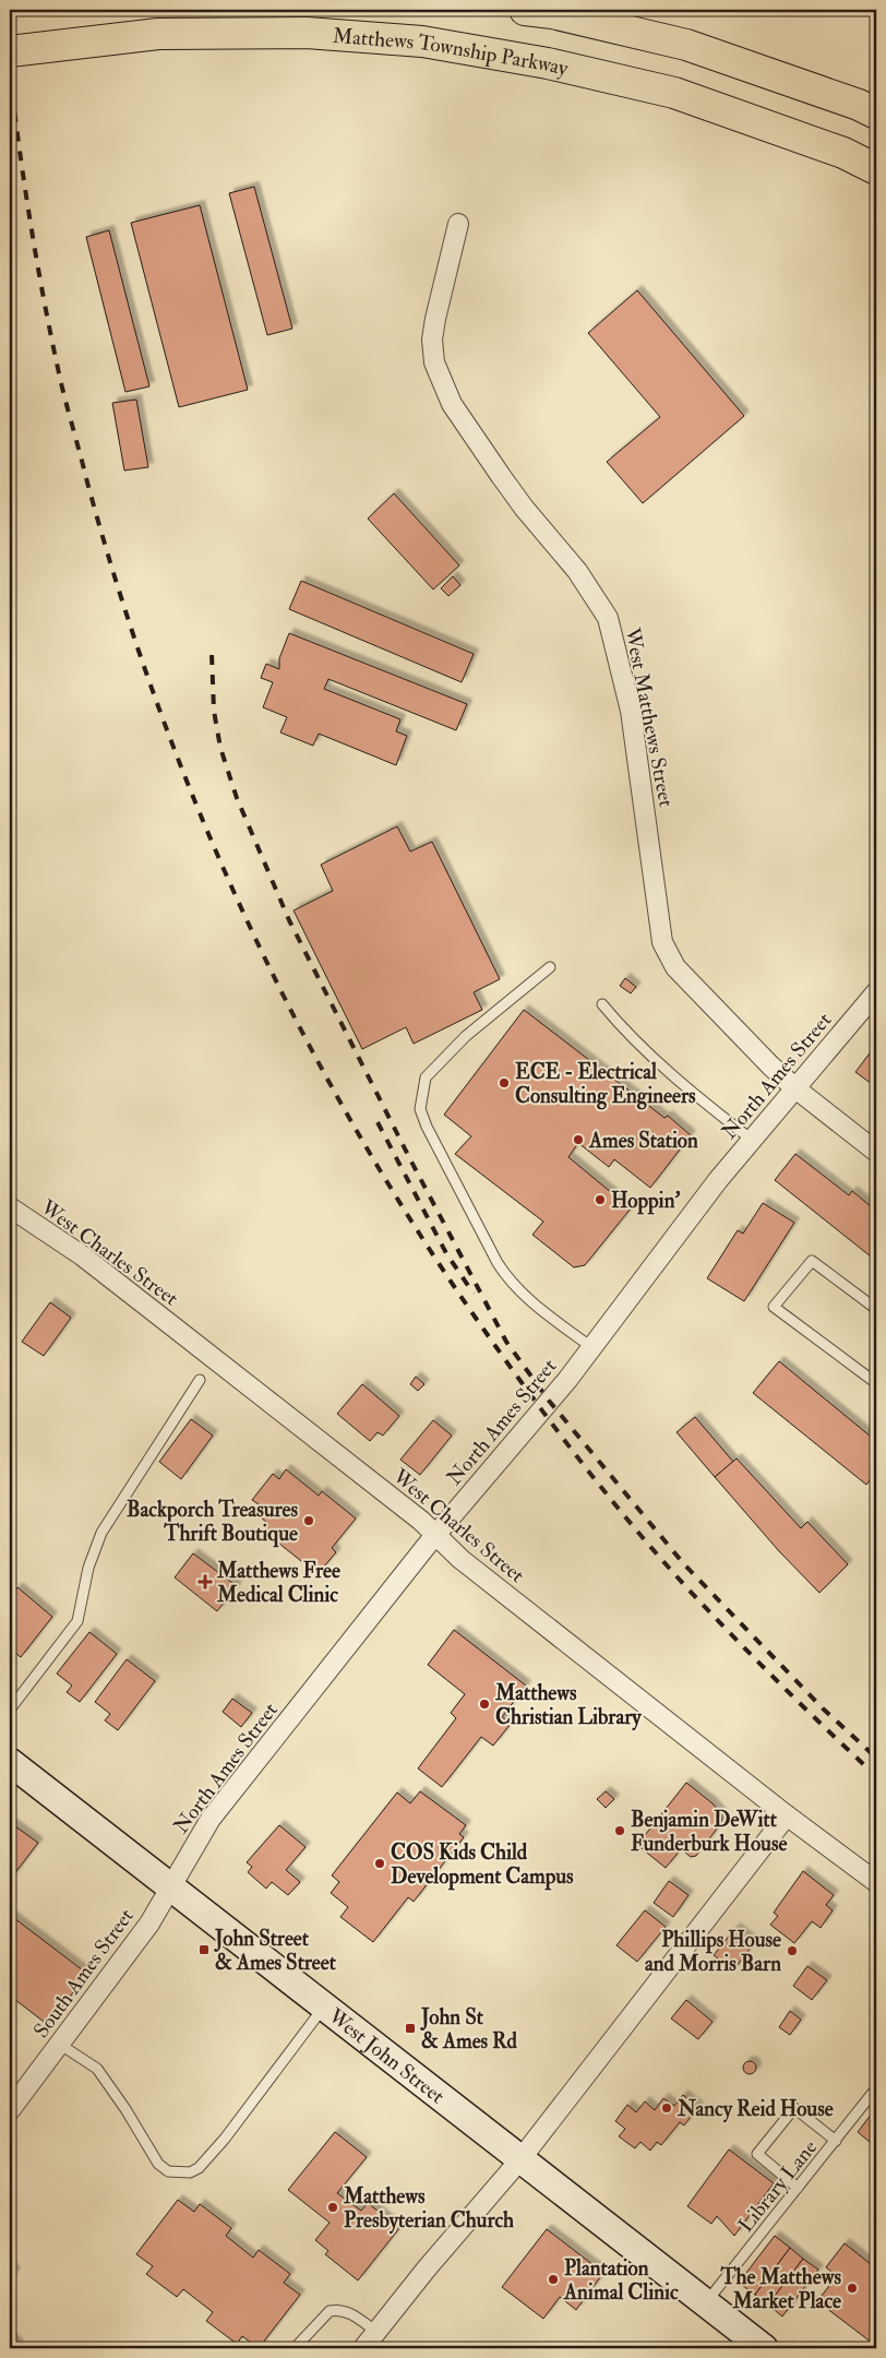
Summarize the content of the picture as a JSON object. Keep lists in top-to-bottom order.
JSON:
{
  "streets": {
    "main road": ["Matthews Township Parkway", "West John Street"],
    "street": [
      "West Matthews Street",
      "North Ames Street",
      "West Charles Street",
      "South Ames Street"
    ],
    "lane": ["Library Lane"]
  },
  "crossings": [
    ["West Matthews Street", "North Ames Street"],
    ["North Ames Street", "West Charles Street"],
    ["North Ames Street", "South Ames Street"],
    ["North Ames Street", "West John Street"],
    ["South Ames Street", "West John Street"],
    ["West John Street", "Library Lane"]
  ],
  "places": {
    "other": [
      "ECE - Electrical Consulting Engineers",
      "Ames Station",
      "Hoppin'",
      "Backporch Treasures Thrift Boutique",
      "Matthews Christian Library",
      "Benjamin DeWitt Funderburk House",
      "COS Kids Child Development Campus",
      "Phillips House and Morris Barn",
      "Nancy Reid House",
      "Matthews Presbyterian Church",
      "Plantation Animal Clinic",
      "The Matthews Market Place"
    ],
    "health": ["Matthews Free Medical Clinic"],
    "transit": ["John Street & Ames Street", "John St & Ames Rd"]
  }
}
